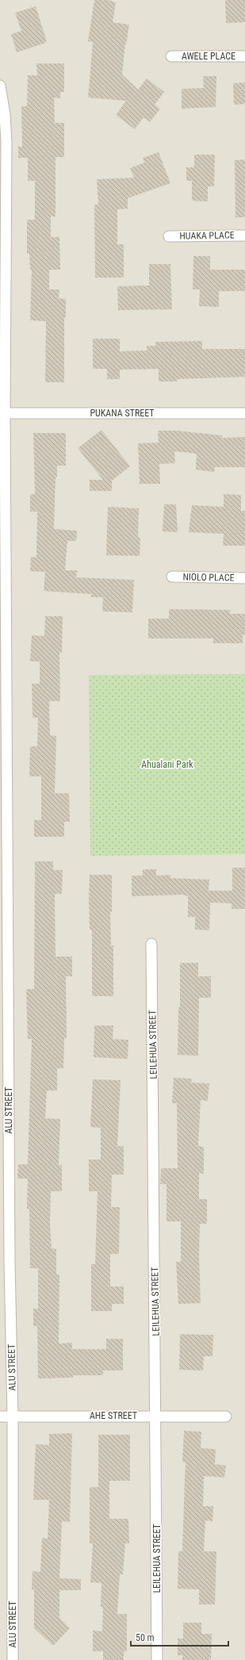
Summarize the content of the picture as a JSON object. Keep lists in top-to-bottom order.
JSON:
{
  "streets": {
    "street": [
      "AWELE PLACE",
      "HUAKA PLACE",
      "PUKANA STREET",
      "NIOLO PLACE",
      "LEILEHUA STREET",
      "ALU STREET",
      "AHE STREET"
    ]
  },
  "crossings": [
    ["PUKANA STREET", "ALU STREET"],
    ["LEILEHUA STREET", "AHE STREET"],
    ["ALU STREET", "AHE STREET"]
  ],
  "parks": ["Ahualani Park"],
  "scale_bar": "50 m"
}
